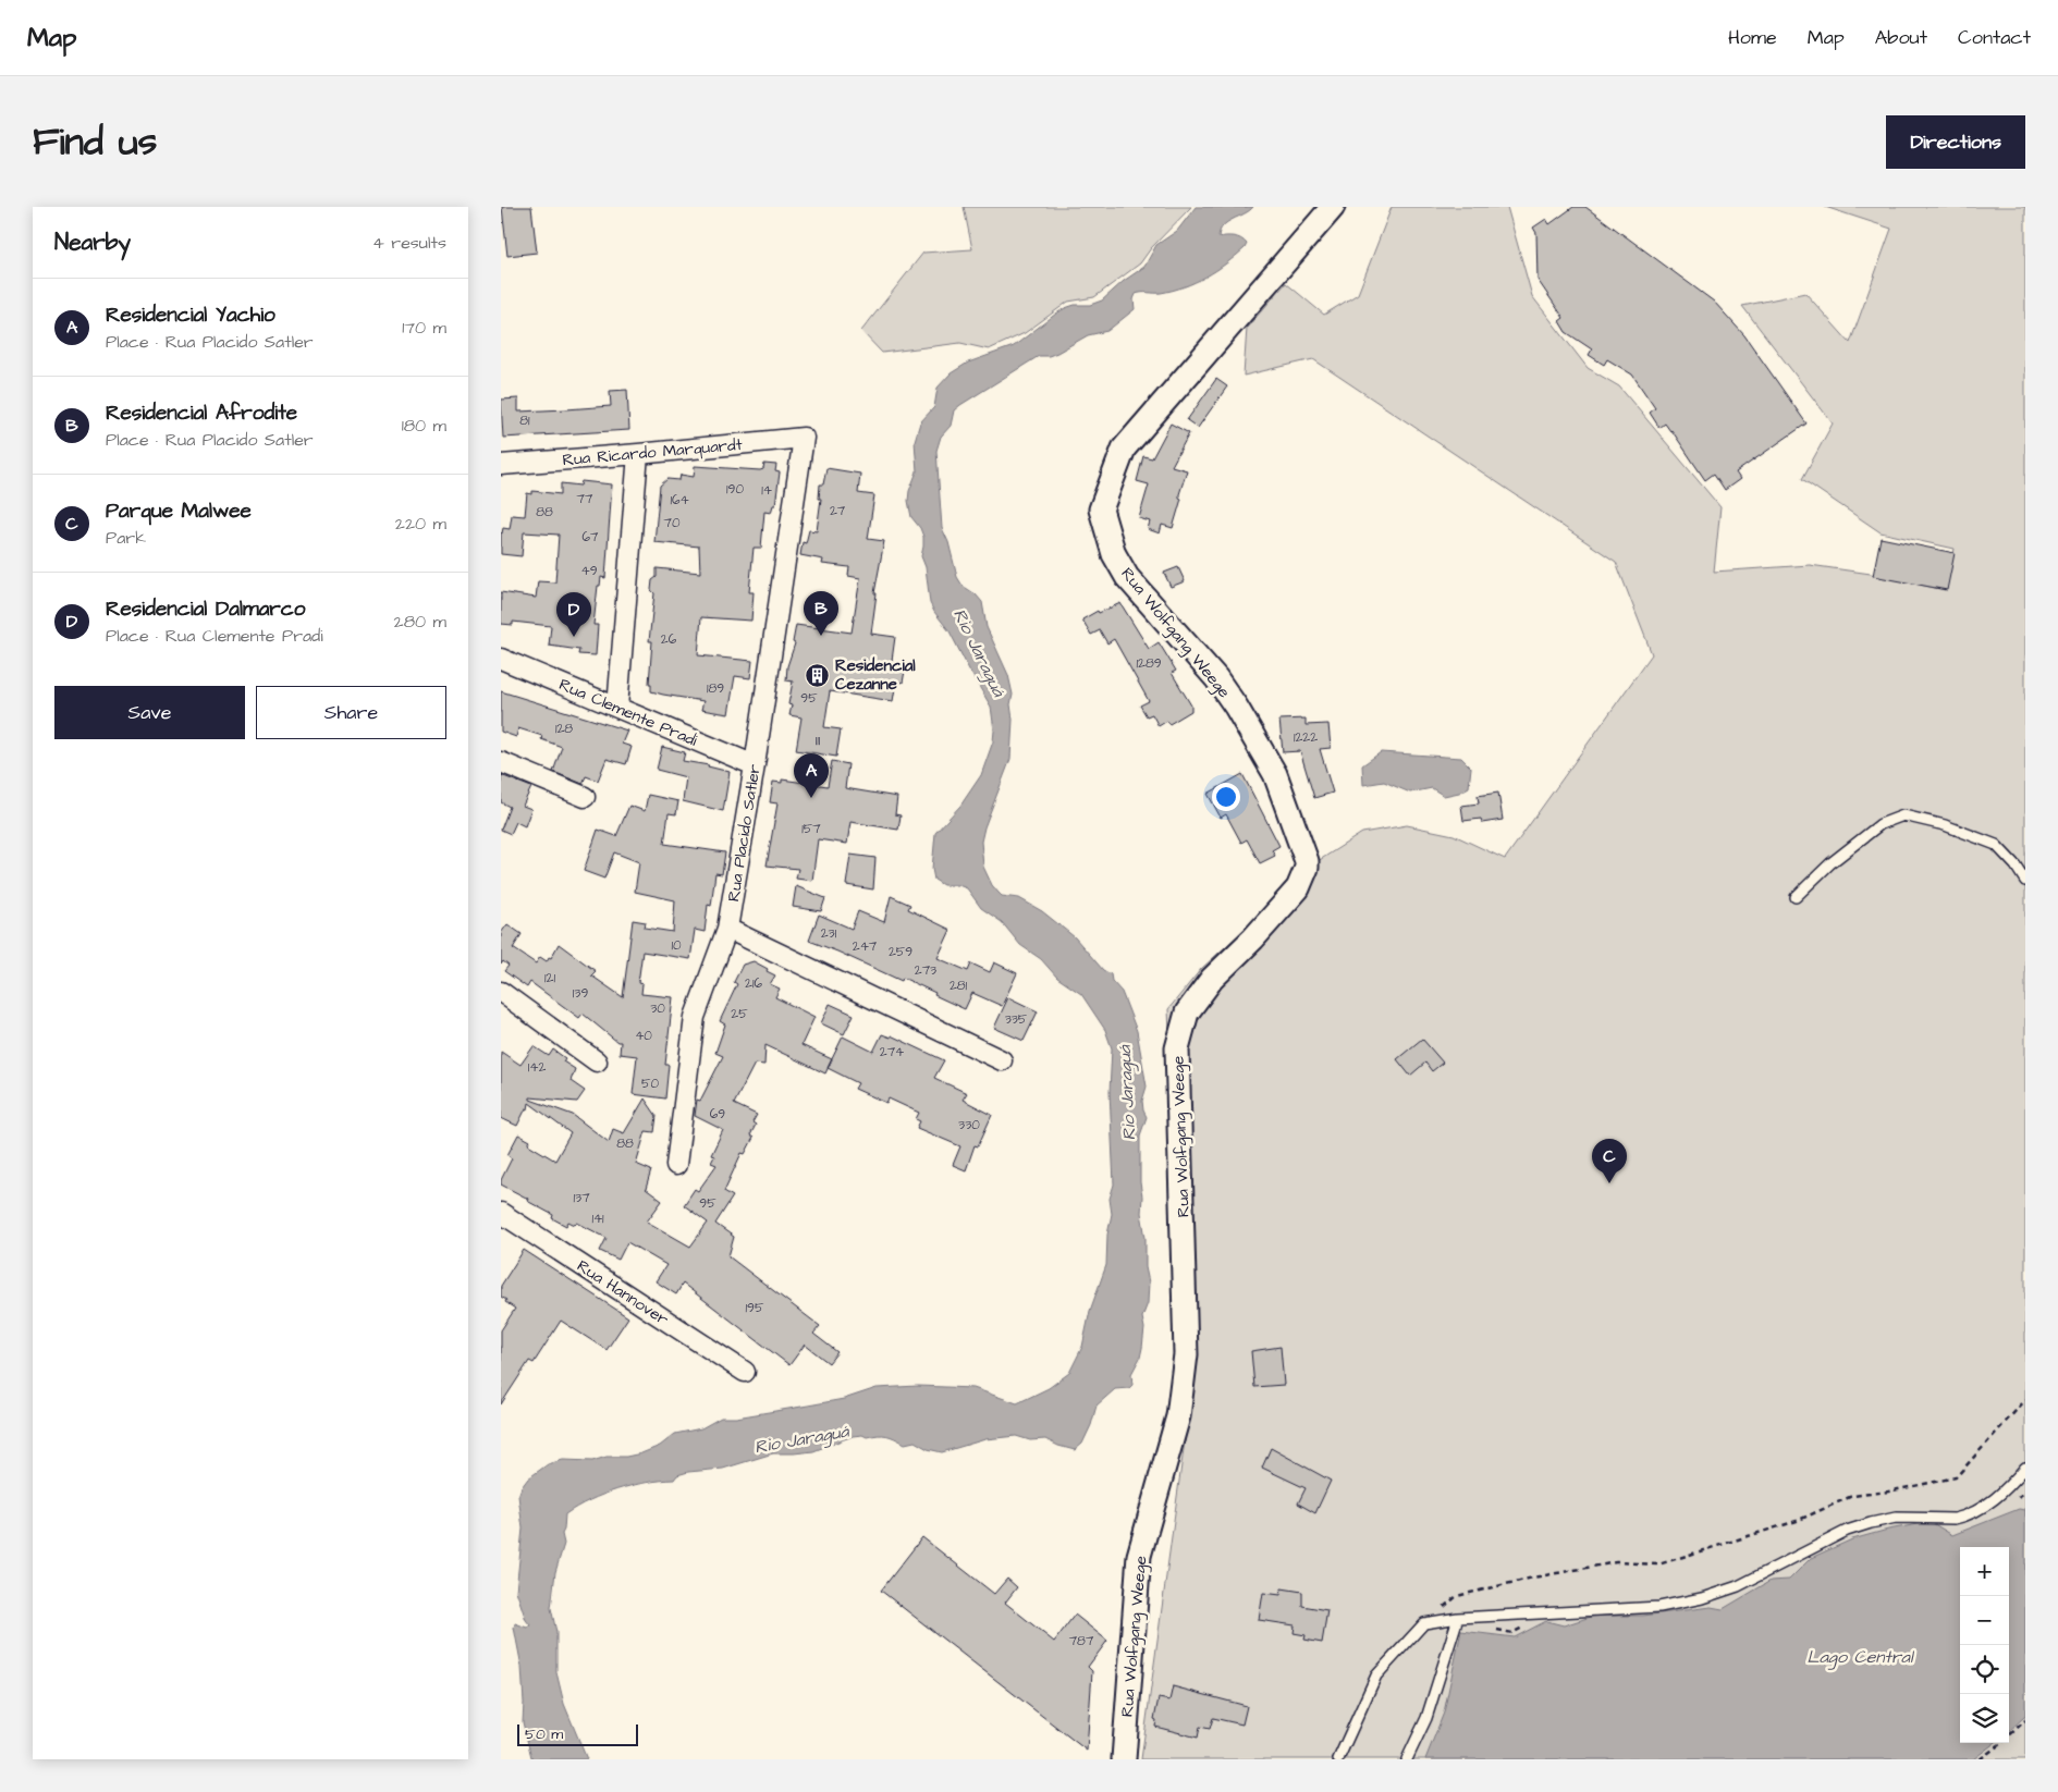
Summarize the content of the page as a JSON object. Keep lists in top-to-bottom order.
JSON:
{
  "streets": {
    "street": [
      "Rua Ricardo Marquardt",
      "Rua Wolfgang Weege",
      "Rua Clemente Pradi",
      "Rua Placido Satler",
      "Rua Hannover"
    ]
  },
  "crossings": [
    ["Rua Ricardo Marquardt", "Rua Placido Satler"],
    ["Rua Clemente Pradi", "Rua Placido Satler"]
  ],
  "water": ["Rio Jaraguá", "Lago Central"],
  "places": {
    "building": ["Residencial Cezanne"]
  },
  "house_numbers": [
    "81",
    "190",
    "14",
    "77",
    "164",
    "27",
    "88",
    "70",
    "67",
    "49",
    "26",
    "1289",
    "189",
    "95",
    "128",
    "1222",
    "111",
    "157",
    "231",
    "10",
    "247",
    "259",
    "273",
    "121",
    "216",
    "281",
    "139",
    "30",
    "25",
    "335",
    "40",
    "274",
    "142",
    "50",
    "69",
    "330",
    "88",
    "137",
    "95",
    "141",
    "195",
    "787"
  ],
  "scale_bar": "50 m",
  "page": {
    "header": "Map",
    "nav": [
      "Home",
      "Map",
      "About",
      "Contact"
    ],
    "title": "Find us",
    "buttons": [
      "Directions",
      ["Save", "Share"]
    ],
    "heading": ["Nearby", "4 results"],
    "list": [
      {
        "mark": "A",
        "name": "Residencial Yachio",
        "note": "Place · Rua Placido Satler",
        "value": "170 m"
      },
      {
        "mark": "B",
        "name": "Residencial Afrodite",
        "note": "Place · Rua Placido Satler",
        "value": "180 m"
      },
      {
        "mark": "C",
        "name": "Parque Malwee",
        "note": "Park",
        "value": "220 m"
      },
      {
        "mark": "D",
        "name": "Residencial Dalmarco",
        "note": "Place · Rua Clemente Pradi",
        "value": "280 m"
      }
    ],
    "pins": [
      "B",
      "D",
      "A",
      "C"
    ],
    "map_buttons": ["+", "−"],
    "scale": "50 m"
  }
}
